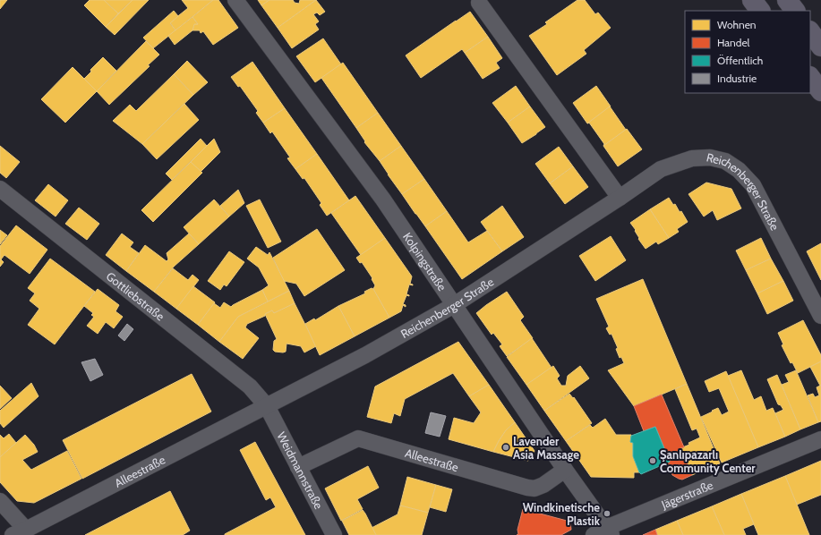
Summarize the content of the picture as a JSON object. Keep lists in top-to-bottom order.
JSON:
{
  "streets": {
    "street": [
      "Reichenberger Straße",
      "Kolpingstraße",
      "Gottliebstraße",
      "Alleestraße",
      "Weidmannstraße",
      "Jägerstraße"
    ]
  },
  "crossings": [
    ["Reichenberger Straße", "Kolpingstraße"],
    ["Reichenberger Straße", "Gottliebstraße"],
    ["Reichenberger Straße", "Alleestraße"],
    ["Reichenberger Straße", "Weidmannstraße"],
    ["Kolpingstraße", "Alleestraße"],
    ["Kolpingstraße", "Jägerstraße"],
    ["Gottliebstraße", "Alleestraße"],
    ["Gottliebstraße", "Weidmannstraße"],
    ["Alleestraße", "Weidmannstraße"]
  ],
  "places": ["Lavender Asia Massage", "Şanlıpazarlı Community Center", "Windkinetische Plastik"],
  "legend": [
    "Wohnen",
    "Handel",
    "Öffentlich",
    "Industrie"
  ]
}
